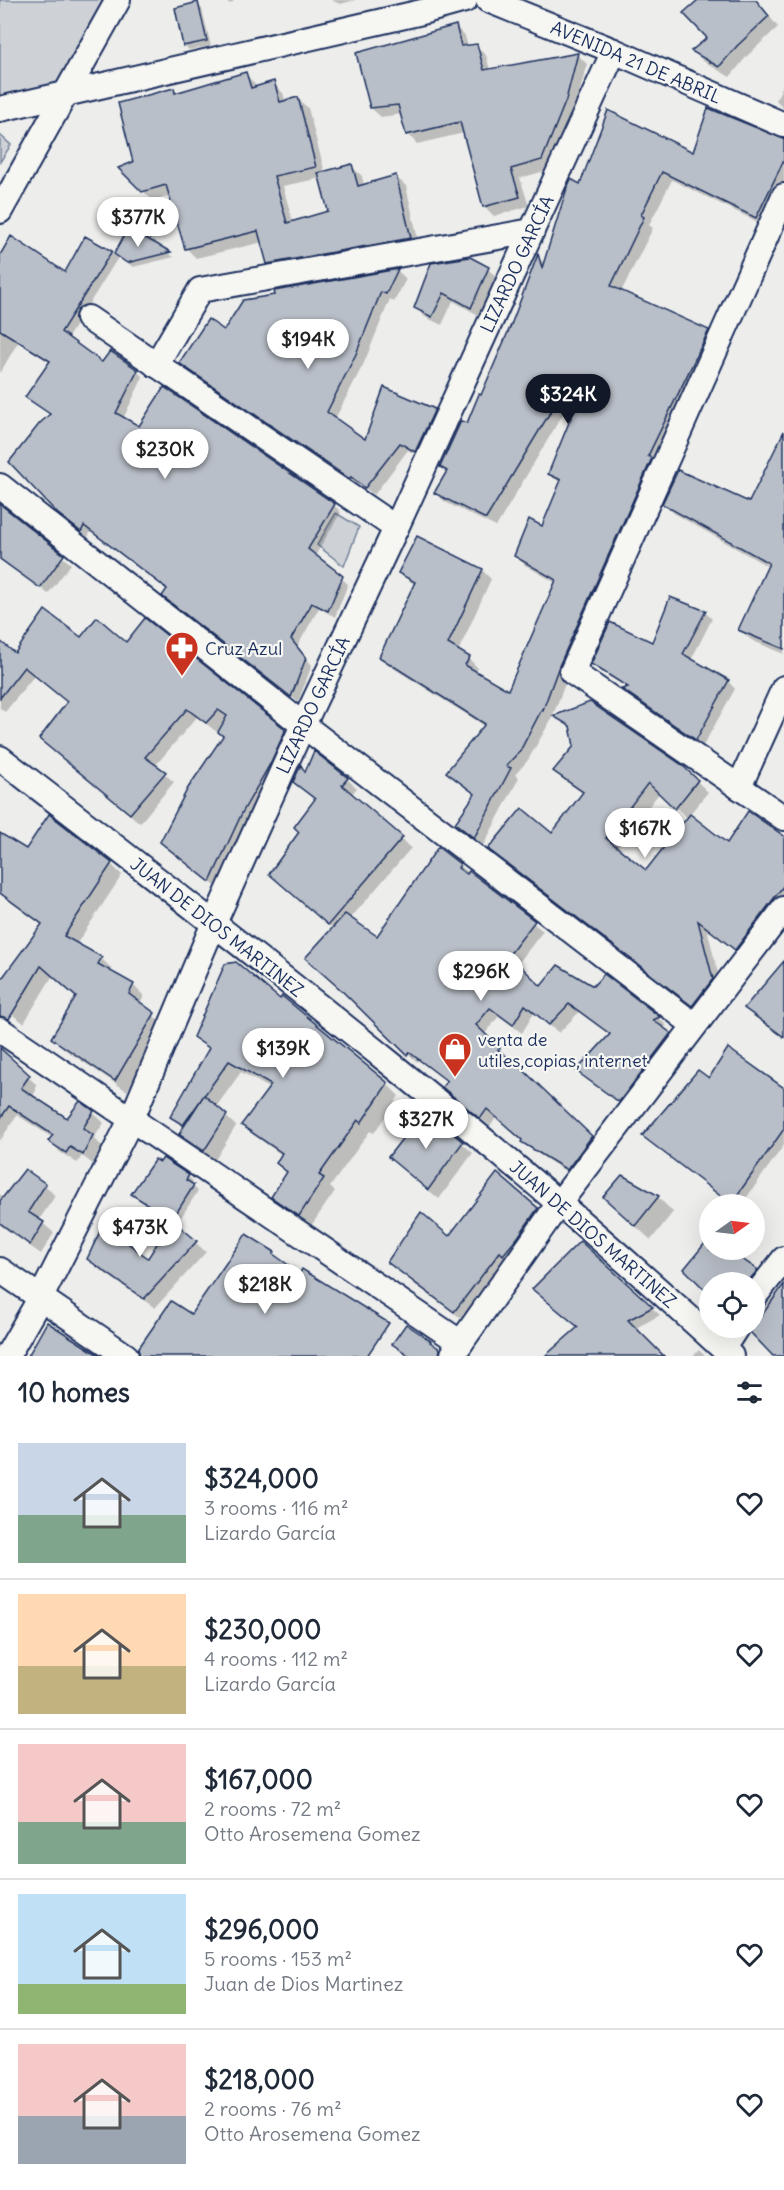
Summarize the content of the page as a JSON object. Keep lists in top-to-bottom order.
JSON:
{
  "streets": {
    "street": ["AVENIDA 21 DE ABRIL", "LIZARDO GARCÍA", "JUAN DE DIOS MARTINEZ"]
  },
  "crossings": [
    ["AVENIDA 21 DE ABRIL", "LIZARDO GARCÍA"],
    ["LIZARDO GARCÍA", "JUAN DE DIOS MARTINEZ"]
  ],
  "places": {
    "pharmacy": ["Cruz Azul"],
    "shop": ["venta de utiles,copias, internet"]
  },
  "north": "right",
  "page": {
    "price": [
      "$377K",
      "$194K",
      "$324K",
      "$230K",
      "$167K",
      "$296K",
      "$139K",
      "$327K",
      "$473K",
      "$218K"
    ],
    "heading": "10 homes",
    "list": [
      {
        "name": "$324,000",
        "note": "3 rooms · 116 m² · Lizardo García"
      },
      {
        "name": "$230,000",
        "note": "4 rooms · 112 m² · Lizardo García"
      },
      {
        "name": "$167,000",
        "note": "2 rooms · 72 m² · Otto Arosemena Gomez"
      },
      {
        "name": "$296,000",
        "note": "5 rooms · 153 m² · Juan de Dios Martinez"
      },
      {
        "name": "$218,000",
        "note": "2 rooms · 76 m² · Otto Arosemena Gomez"
      }
    ]
  }
}
